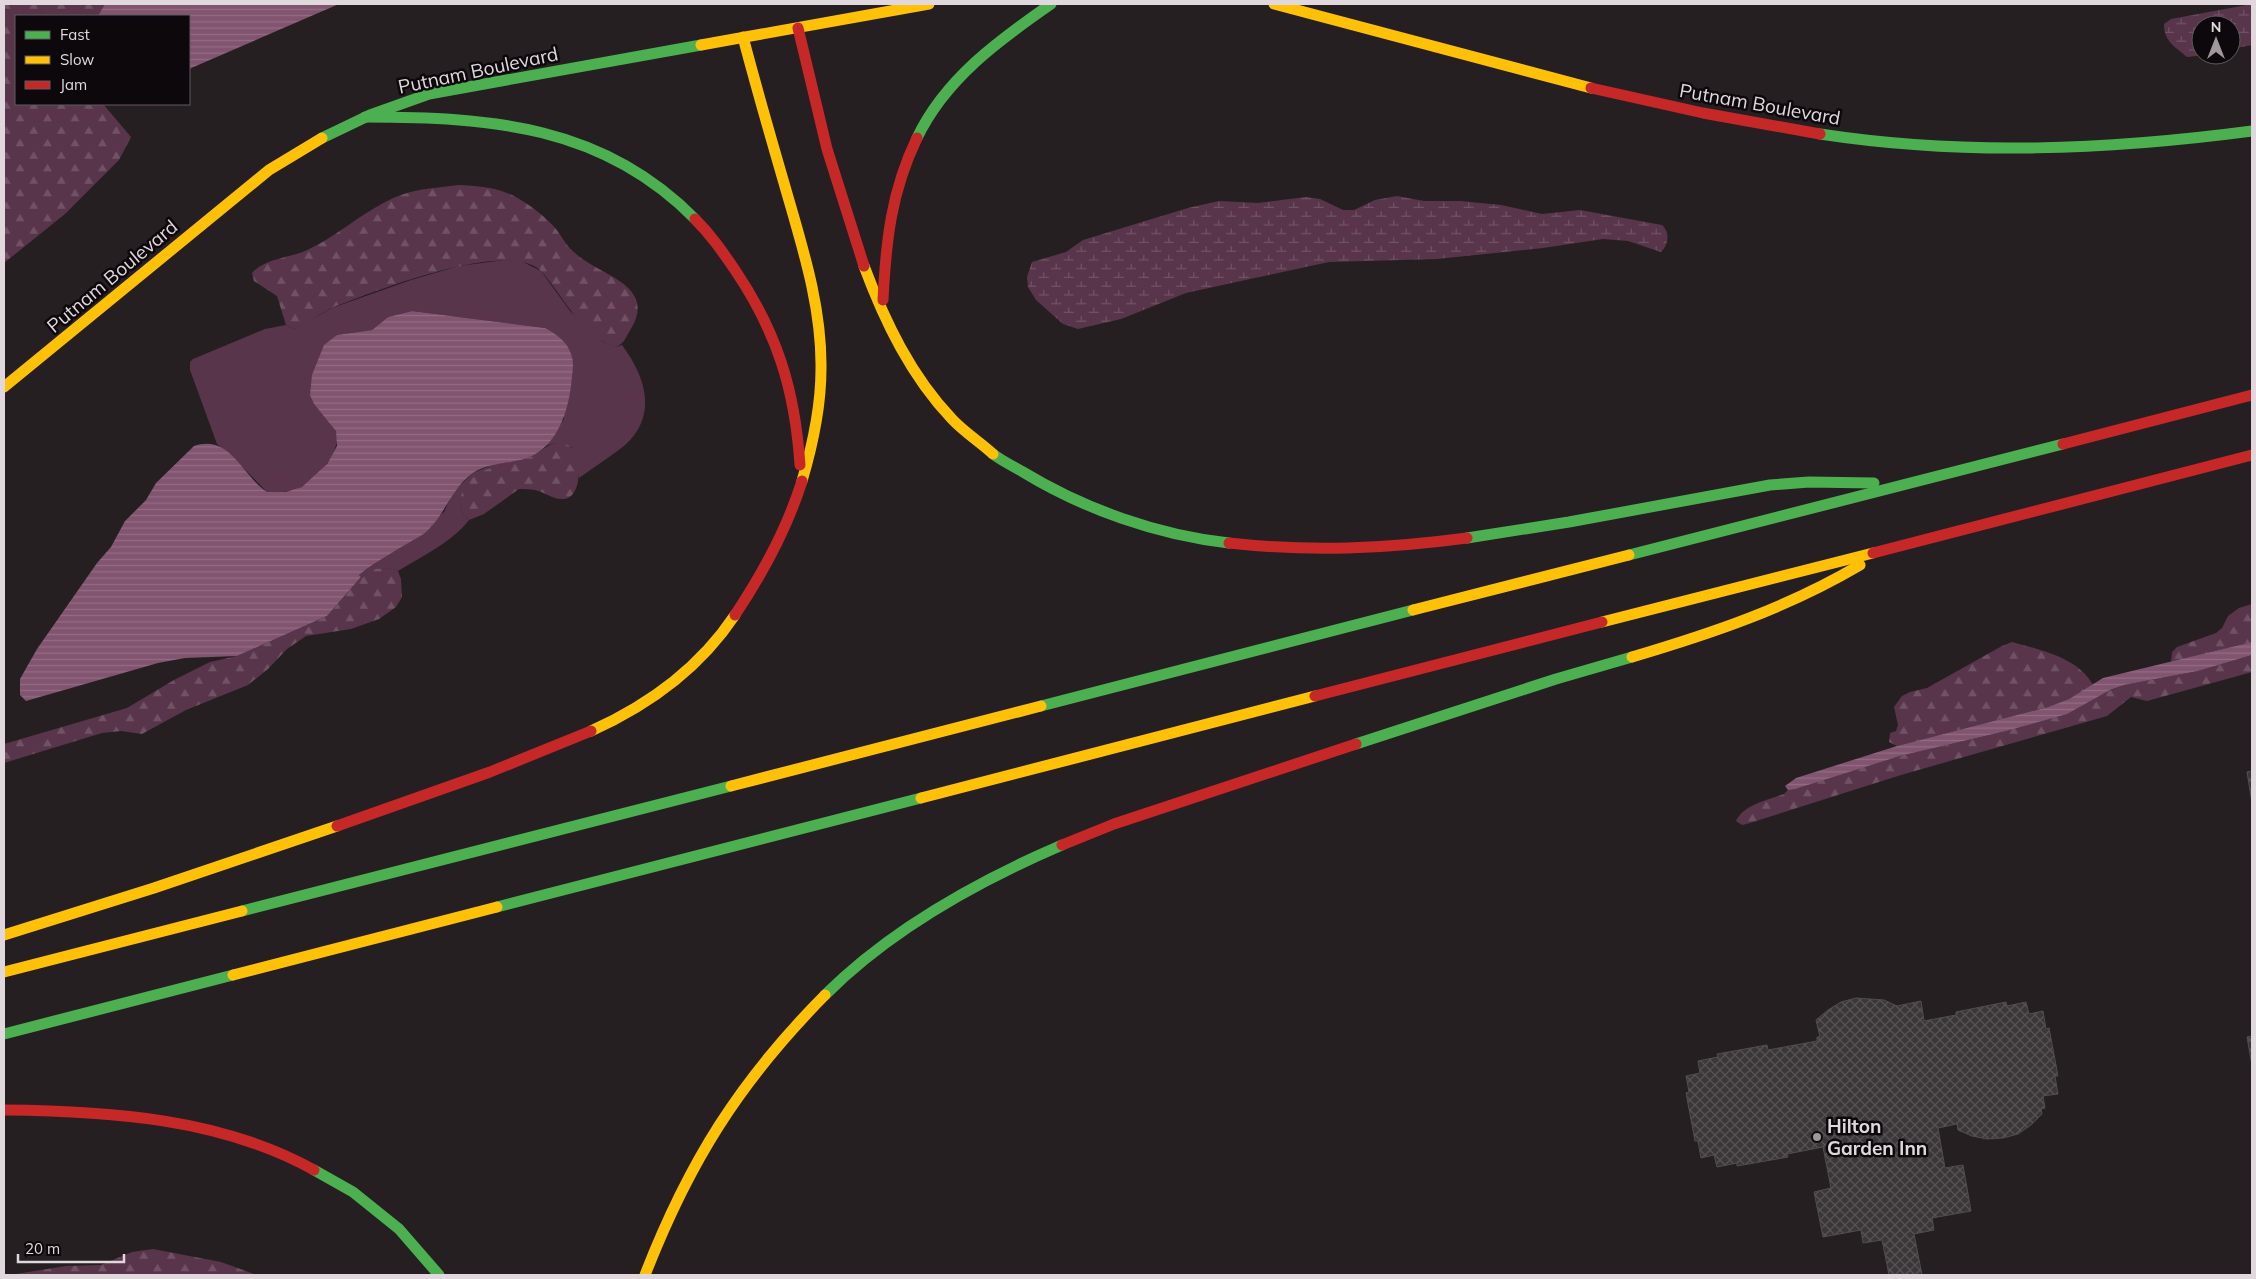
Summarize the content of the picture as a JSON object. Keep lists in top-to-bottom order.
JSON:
{
  "streets": {
    "main road": ["Putnam Boulevard"]
  },
  "places": ["Hilton Garden Inn"],
  "legend": ["Fast", "Slow", "Jam"],
  "scale_bar": "20 m",
  "north": "top"
}
